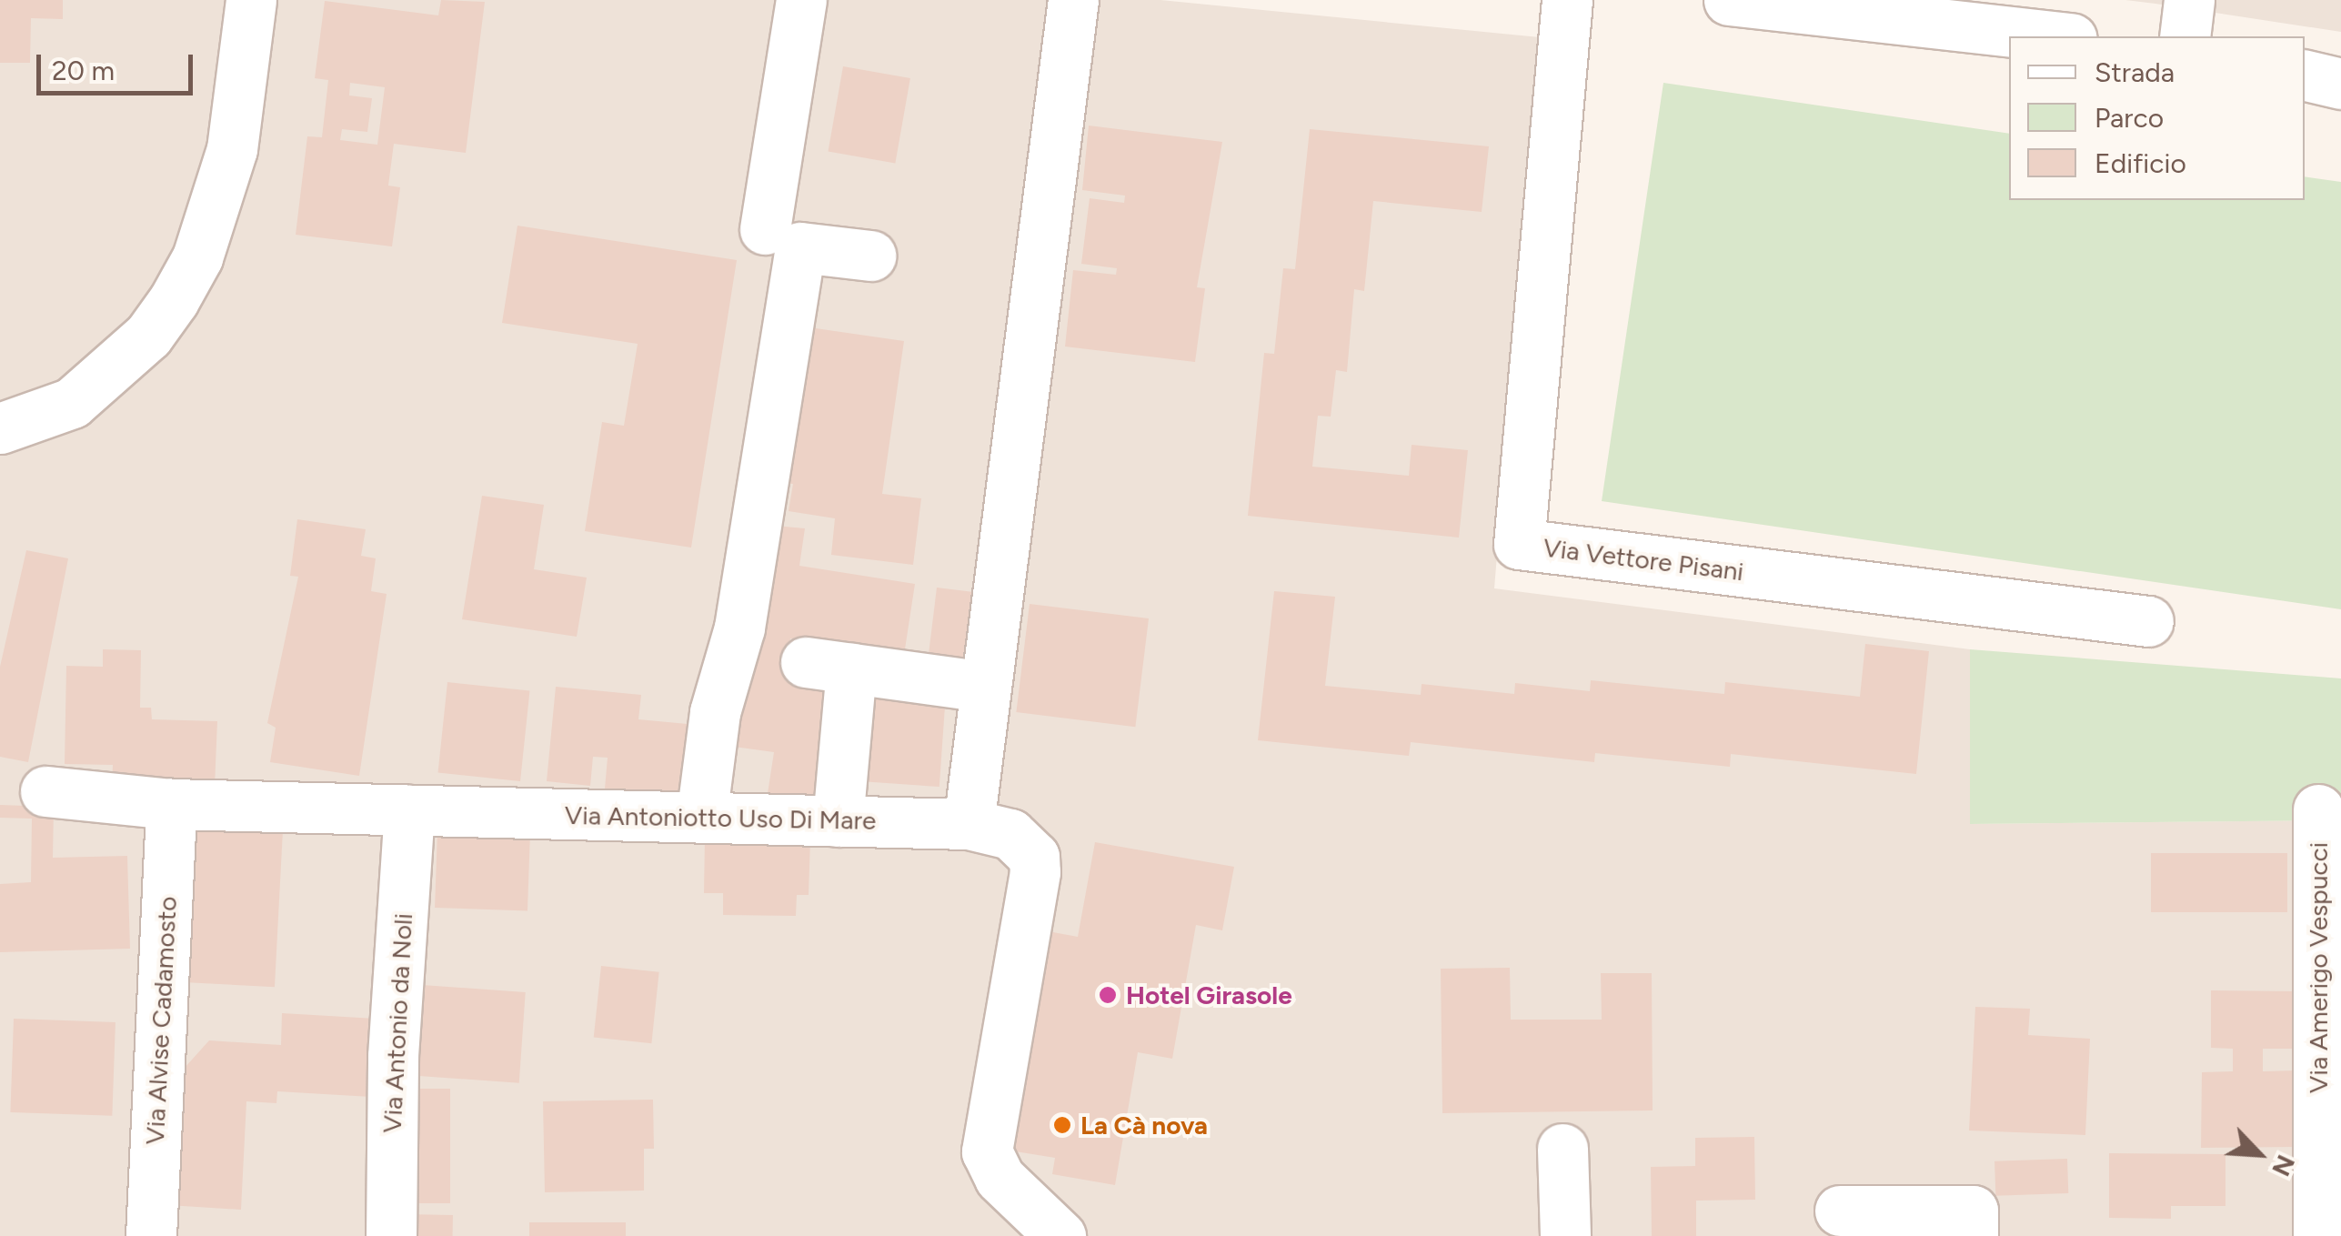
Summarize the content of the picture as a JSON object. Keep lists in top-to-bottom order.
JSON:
{
  "streets": {
    "street": [
      "Via Vettore Pisani",
      "Via Antoniotto Uso Di Mare",
      "Via Amerigo Vespucci",
      "Via Alvise Cadamosto",
      "Via Antonio da Noli"
    ]
  },
  "crossings": [
    ["Via Antoniotto Uso Di Mare", "Via Antonio da Noli"]
  ],
  "places": ["Hotel Girasole", "La Cà nova"],
  "legend": ["Strada", "Parco", "Edificio"],
  "scale_bar": "20 m",
  "north": "bottom right"
}
